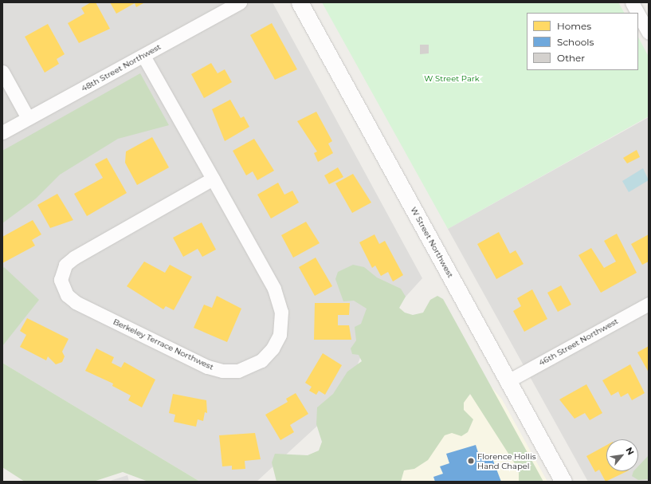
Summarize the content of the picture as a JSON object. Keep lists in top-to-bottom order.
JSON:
{
  "streets": {
    "street": [
      "48th Street Northwest",
      "W Street Northwest",
      "46th Street Northwest",
      "Berkeley Terrace Northwest"
    ]
  },
  "crossings": [
    ["48th Street Northwest", "Berkeley Terrace Northwest"],
    ["W Street Northwest", "46th Street Northwest"]
  ],
  "parks": ["W Street Park"],
  "places": ["Florence Hollis Hand Chapel"],
  "legend": ["Homes", "Schools", "Other"],
  "north": "top right"
}
